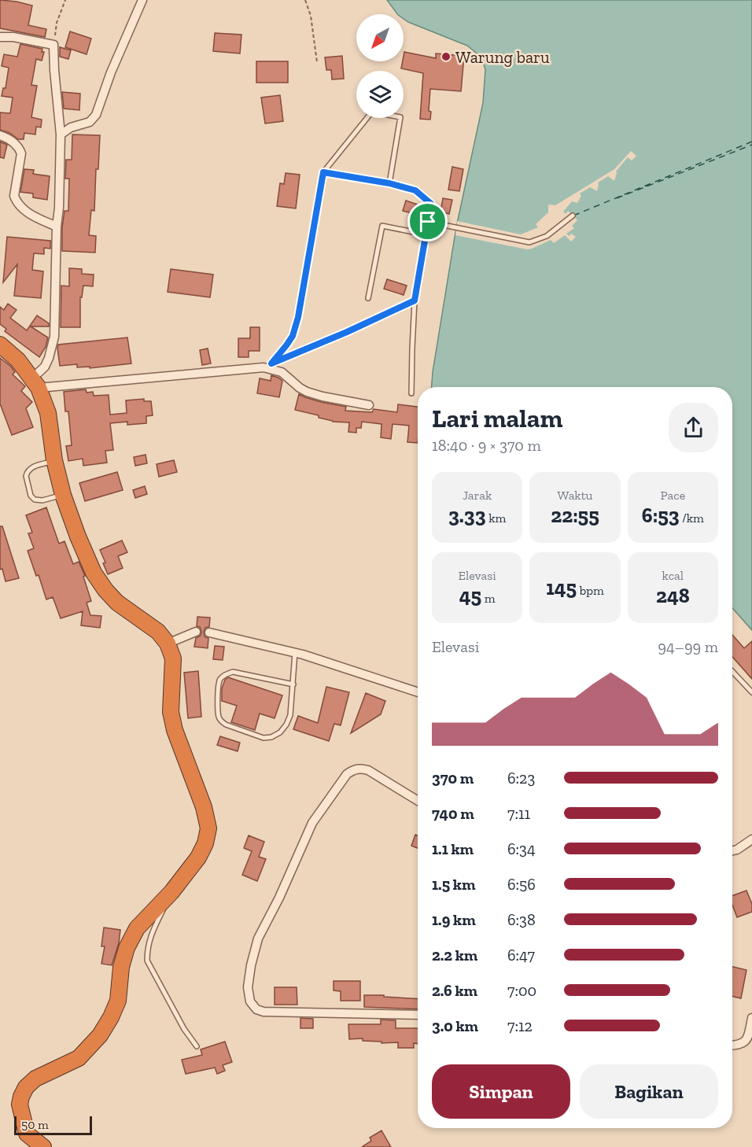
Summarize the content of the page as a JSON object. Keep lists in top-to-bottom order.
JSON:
{
  "places": ["Warung baru"],
  "scale_bar": "50 m",
  "north": "bottom left",
  "page": {
    "heading": ["Lari malam", "18:40 · 9 × 370 m"],
    "stats": [
      ["Jarak", "3.33 km"],
      ["Waktu", "22:55"],
      ["Pace", "6:53 /km"],
      ["Elevasi", "45 m"],
      ["145 bpm"],
      ["kcal", "248"]
    ],
    "chart": ["Elevasi", "94–99 m"],
    "list": [
      {
        "name": "370 m",
        "note": "6:23"
      },
      {
        "name": "740 m",
        "note": "7:11"
      },
      {
        "name": "1.1 km",
        "note": "6:34"
      },
      {
        "name": "1.5 km",
        "note": "6:56"
      },
      {
        "name": "1.9 km",
        "note": "6:38"
      },
      {
        "name": "2.2 km",
        "note": "6:47"
      },
      {
        "name": "2.6 km",
        "note": "7:00"
      },
      {
        "name": "3.0 km",
        "note": "7:12"
      }
    ],
    "buttons": ["Simpan", "Bagikan"],
    "scale": "50 m"
  }
}
